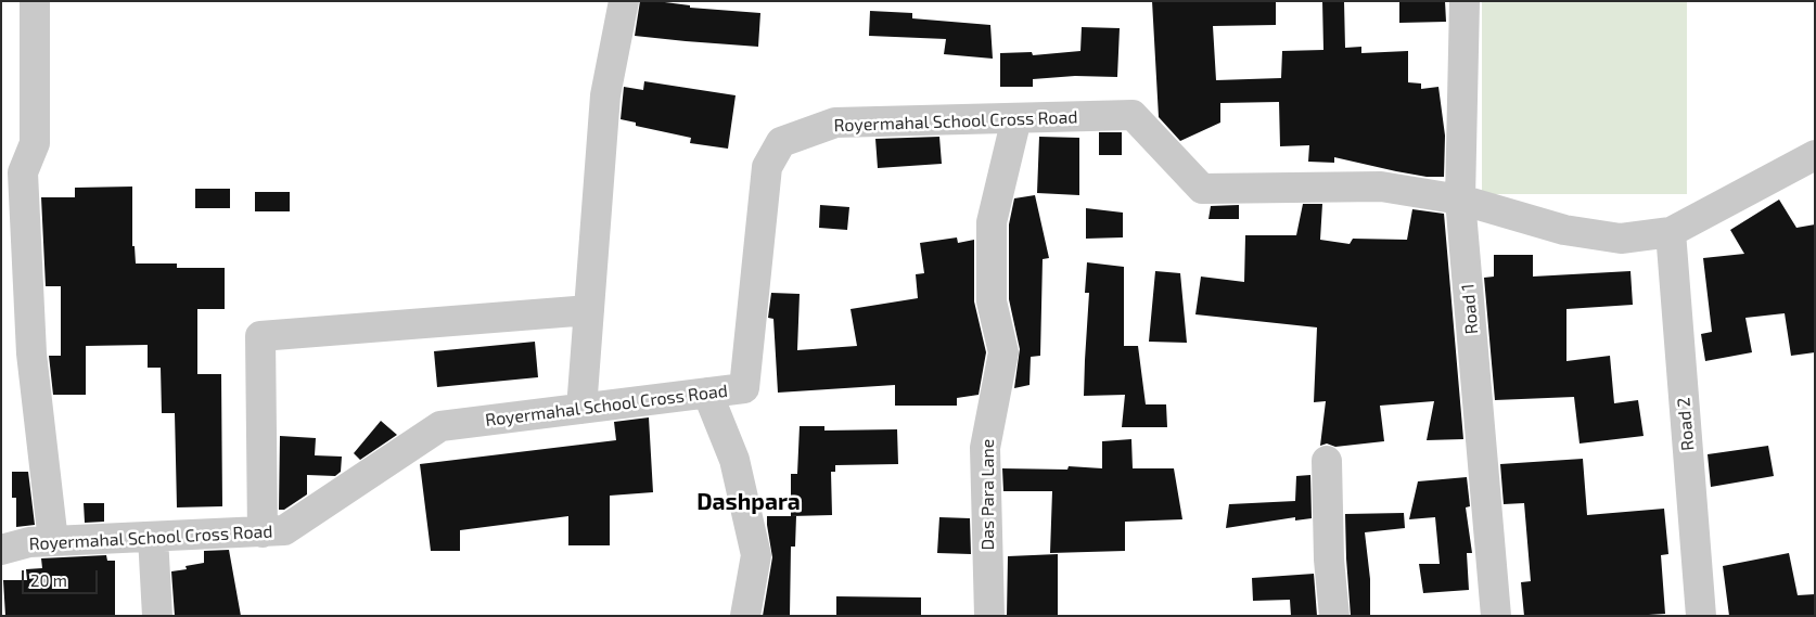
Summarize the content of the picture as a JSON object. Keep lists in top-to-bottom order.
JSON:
{
  "streets": {
    "street": [
      "Royermahal School Cross Road",
      "Road 1",
      "Road 2",
      "Das Para Lane"
    ]
  },
  "crossings": [
    ["Royermahal School Cross Road", "Road 1"],
    ["Royermahal School Cross Road", "Road 2"],
    ["Royermahal School Cross Road", "Das Para Lane"]
  ],
  "districts": ["Dashpara"],
  "scale_bar": "20 m"
}
